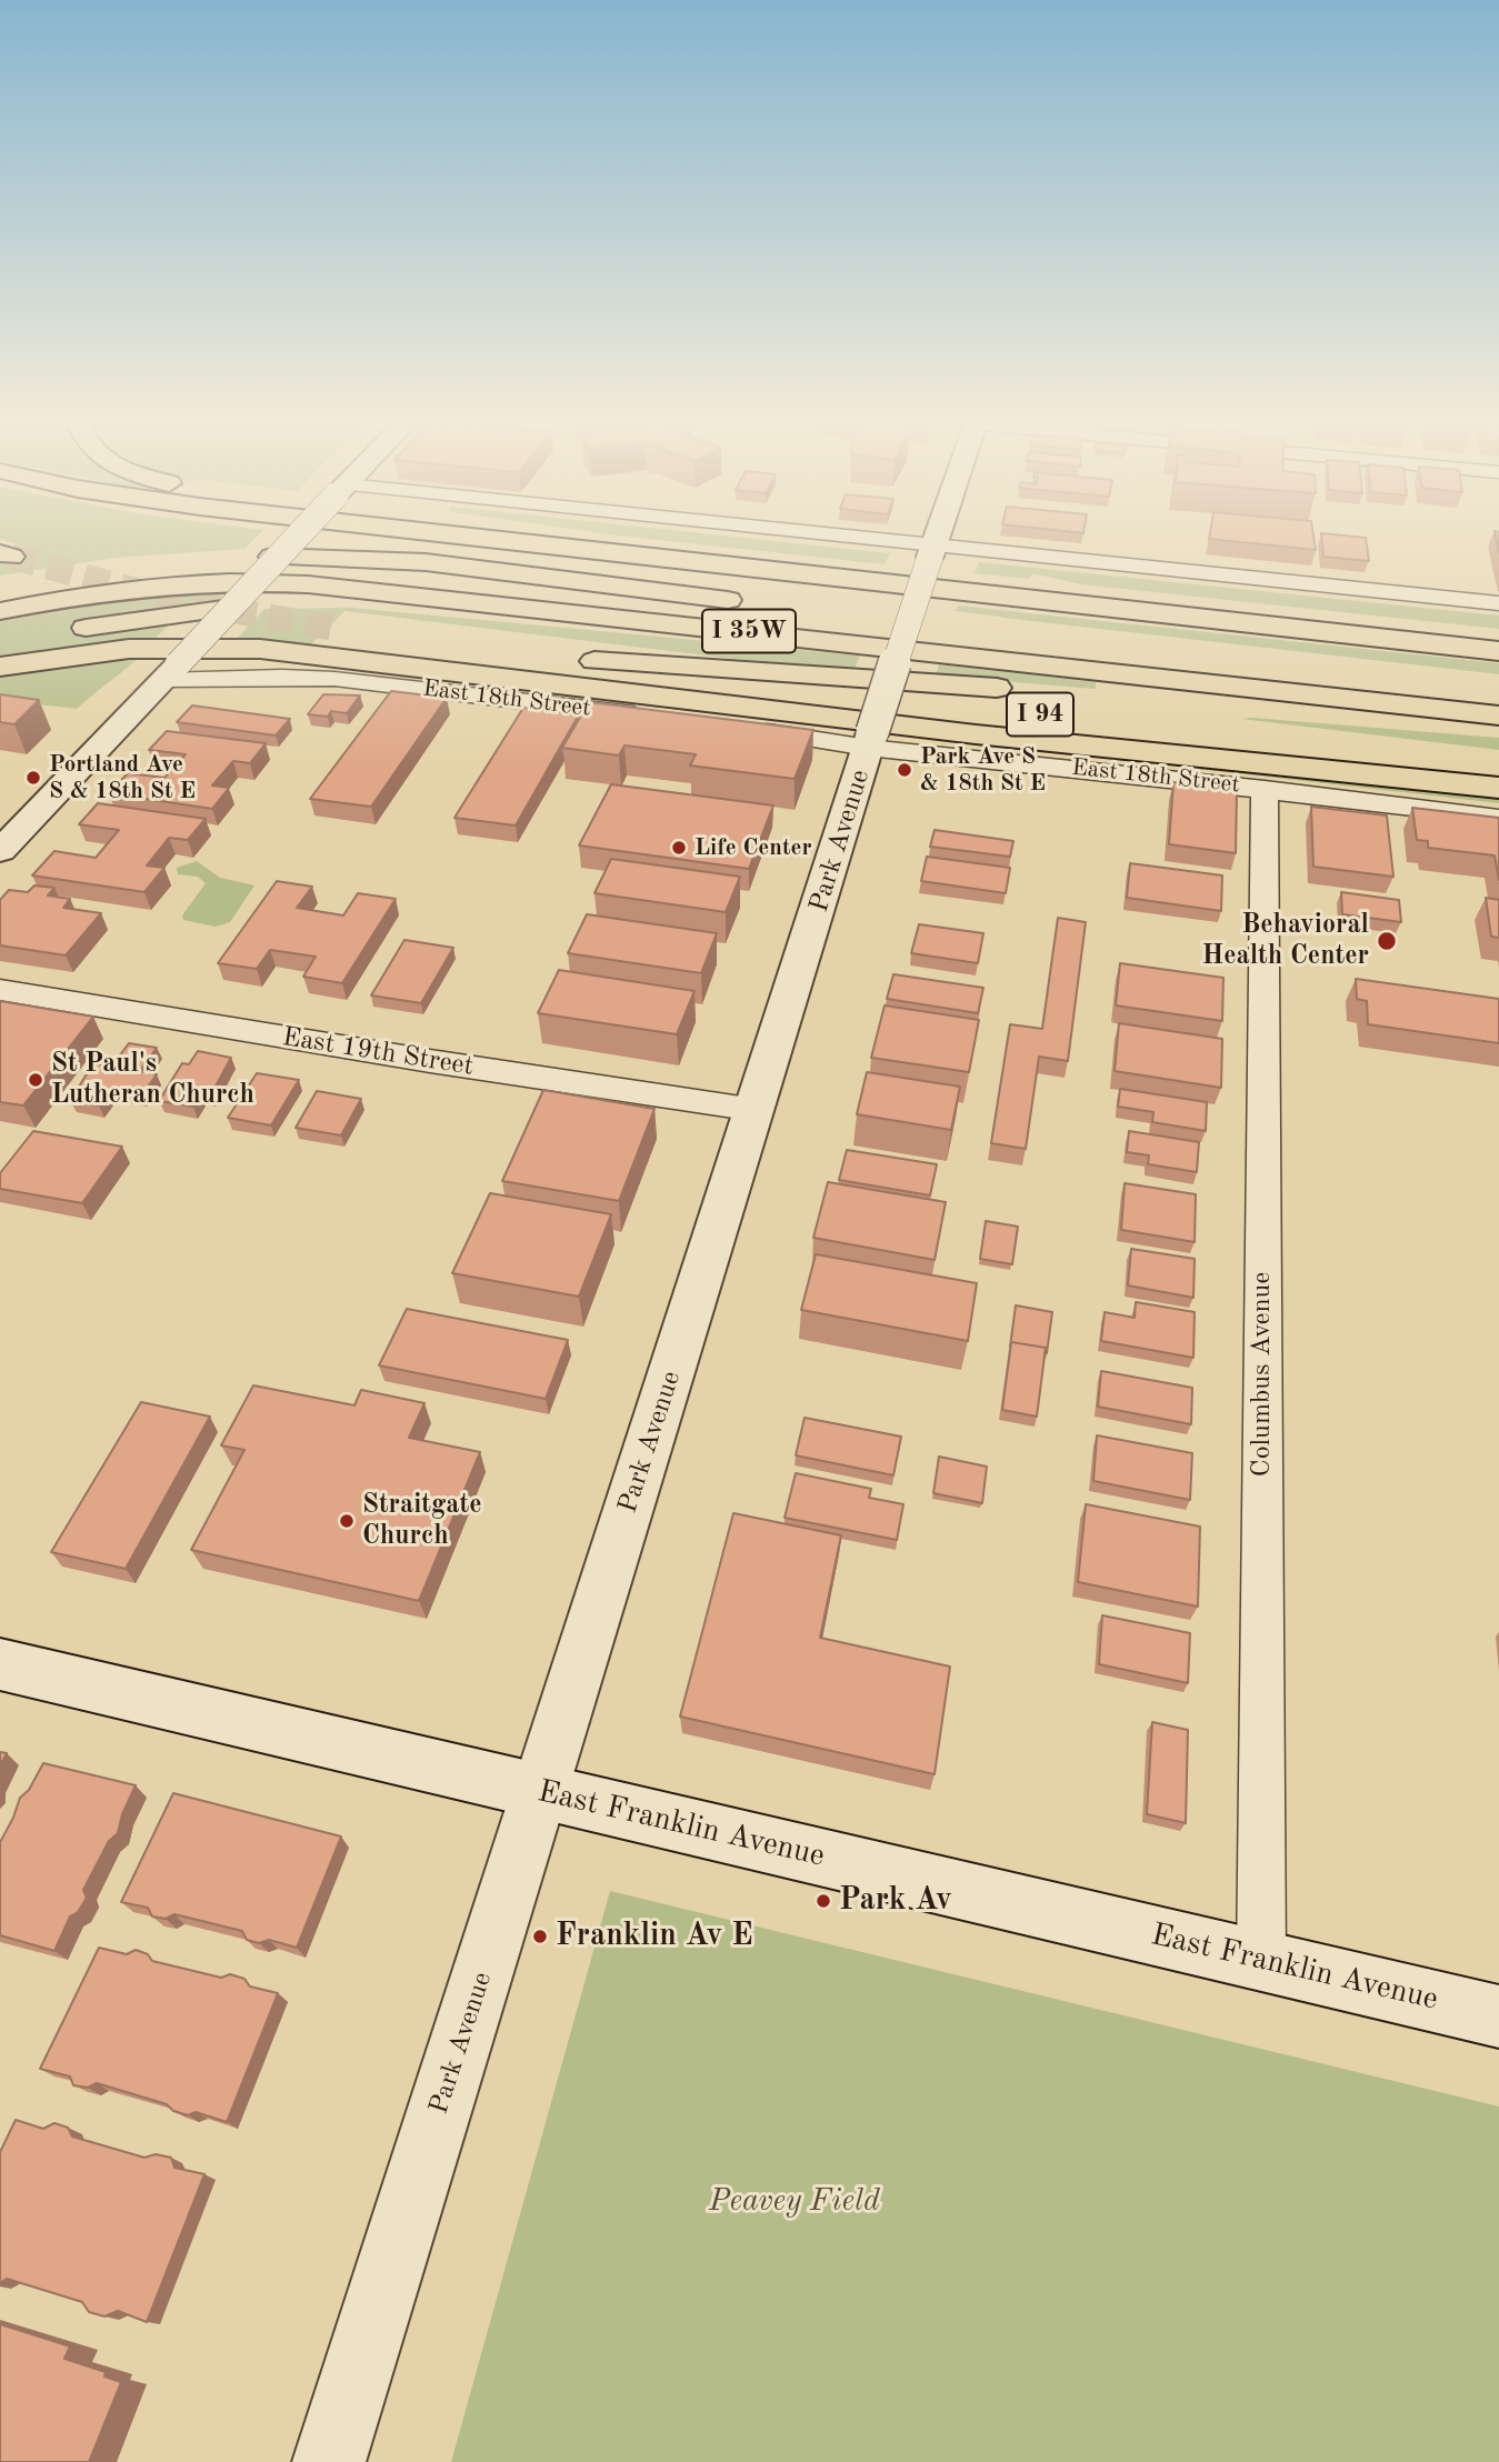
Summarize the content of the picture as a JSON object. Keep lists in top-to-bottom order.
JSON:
{
  "streets": {
    "highway": ["I 35W", "I 94"],
    "street": [
      "East 18th Street",
      "Park Avenue",
      "East 19th Street",
      "Columbus Avenue",
      "East Franklin Avenue"
    ]
  },
  "crossings": [
    ["East 18th Street", "Park Avenue"],
    ["East 18th Street", "Columbus Avenue"],
    ["Park Avenue", "East 19th Street"],
    ["Park Avenue", "East Franklin Avenue"],
    ["Columbus Avenue", "East Franklin Avenue"]
  ],
  "parks": ["Peavey Field"],
  "places": [
    "Park Ave S & 18th St E",
    "Portland Ave S & 18th St E",
    "Life Center",
    "Behavioral Health Center",
    "St Paul's Lutheran Church",
    "Straitgate Church",
    "Park Av",
    "Franklin Av E"
  ]
}
